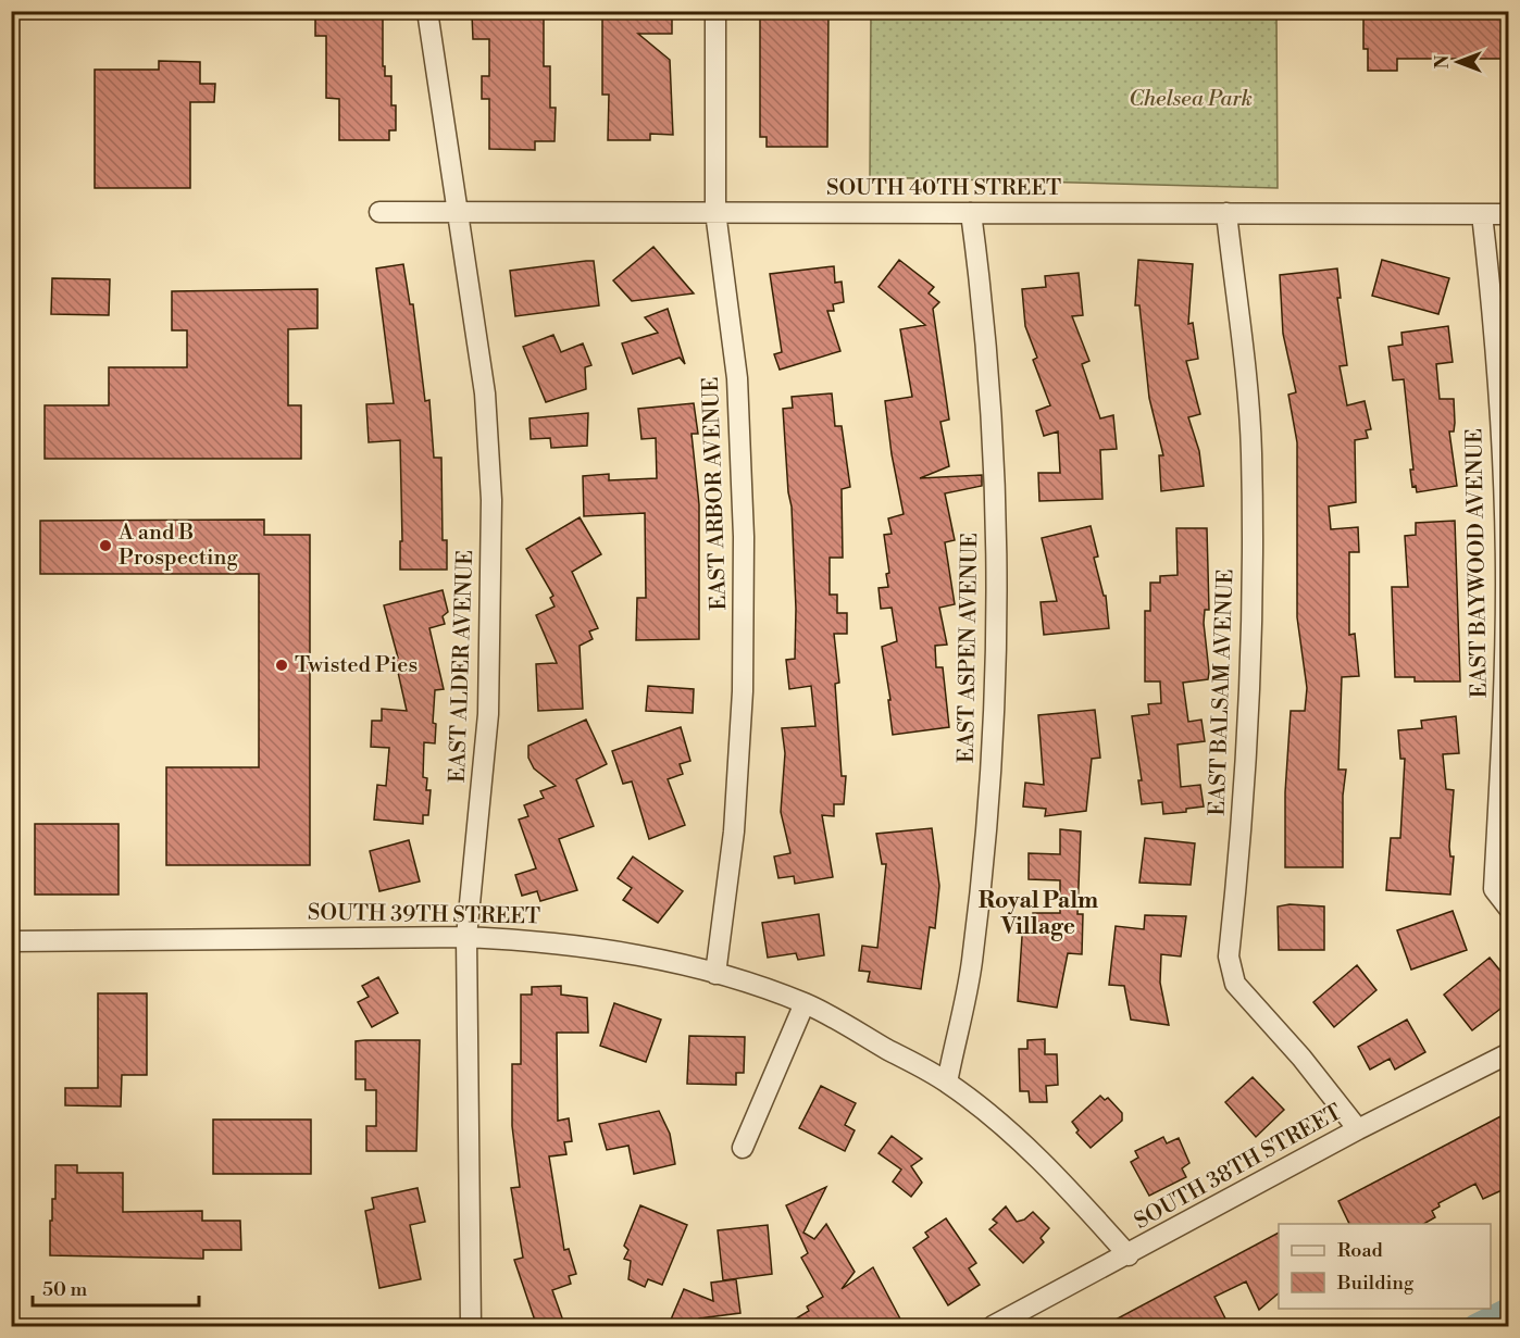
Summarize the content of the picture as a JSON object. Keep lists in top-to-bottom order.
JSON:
{
  "streets": {
    "street": [
      "SOUTH 40TH STREET",
      "EAST ARBOR AVENUE",
      "EAST BAYWOOD AVENUE",
      "EAST ASPEN AVENUE",
      "EAST ALDER AVENUE",
      "EAST BALSAM AVENUE",
      "SOUTH 39TH STREET",
      "SOUTH 38TH STREET"
    ]
  },
  "crossings": [
    ["SOUTH 40TH STREET", "EAST ARBOR AVENUE"],
    ["SOUTH 40TH STREET", "EAST BAYWOOD AVENUE"],
    ["SOUTH 40TH STREET", "EAST ASPEN AVENUE"],
    ["SOUTH 40TH STREET", "EAST ALDER AVENUE"],
    ["SOUTH 40TH STREET", "EAST BALSAM AVENUE"],
    ["EAST ARBOR AVENUE", "SOUTH 39TH STREET"],
    ["EAST ASPEN AVENUE", "SOUTH 39TH STREET"],
    ["EAST ALDER AVENUE", "SOUTH 39TH STREET"],
    ["EAST BALSAM AVENUE", "SOUTH 38TH STREET"],
    ["SOUTH 39TH STREET", "SOUTH 38TH STREET"]
  ],
  "districts": ["Royal Palm Village"],
  "parks": ["Chelsea Park"],
  "places": ["A and B Prospecting", "Twisted Pies"],
  "legend": ["Road", "Building"],
  "scale_bar": "50 m",
  "north": "left"
}
